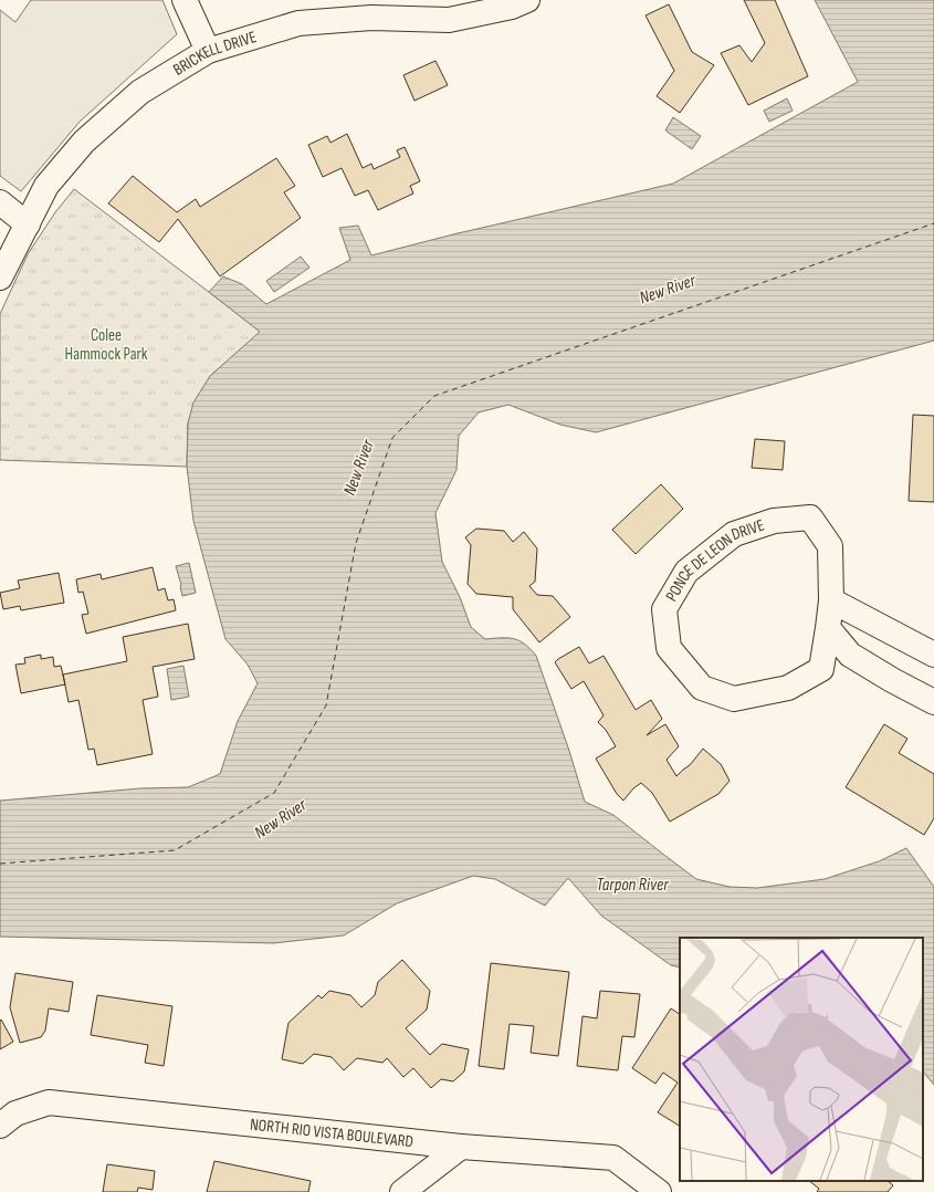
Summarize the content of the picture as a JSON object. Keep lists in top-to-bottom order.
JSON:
{
  "streets": {
    "street": ["BRICKELL DRIVE", "PONCE DE LEON DRIVE", "NORTH RIO VISTA BOULEVARD"]
  },
  "water": ["New River", "Tarpon River"],
  "parks": ["Colee Hammock Park"]
}
